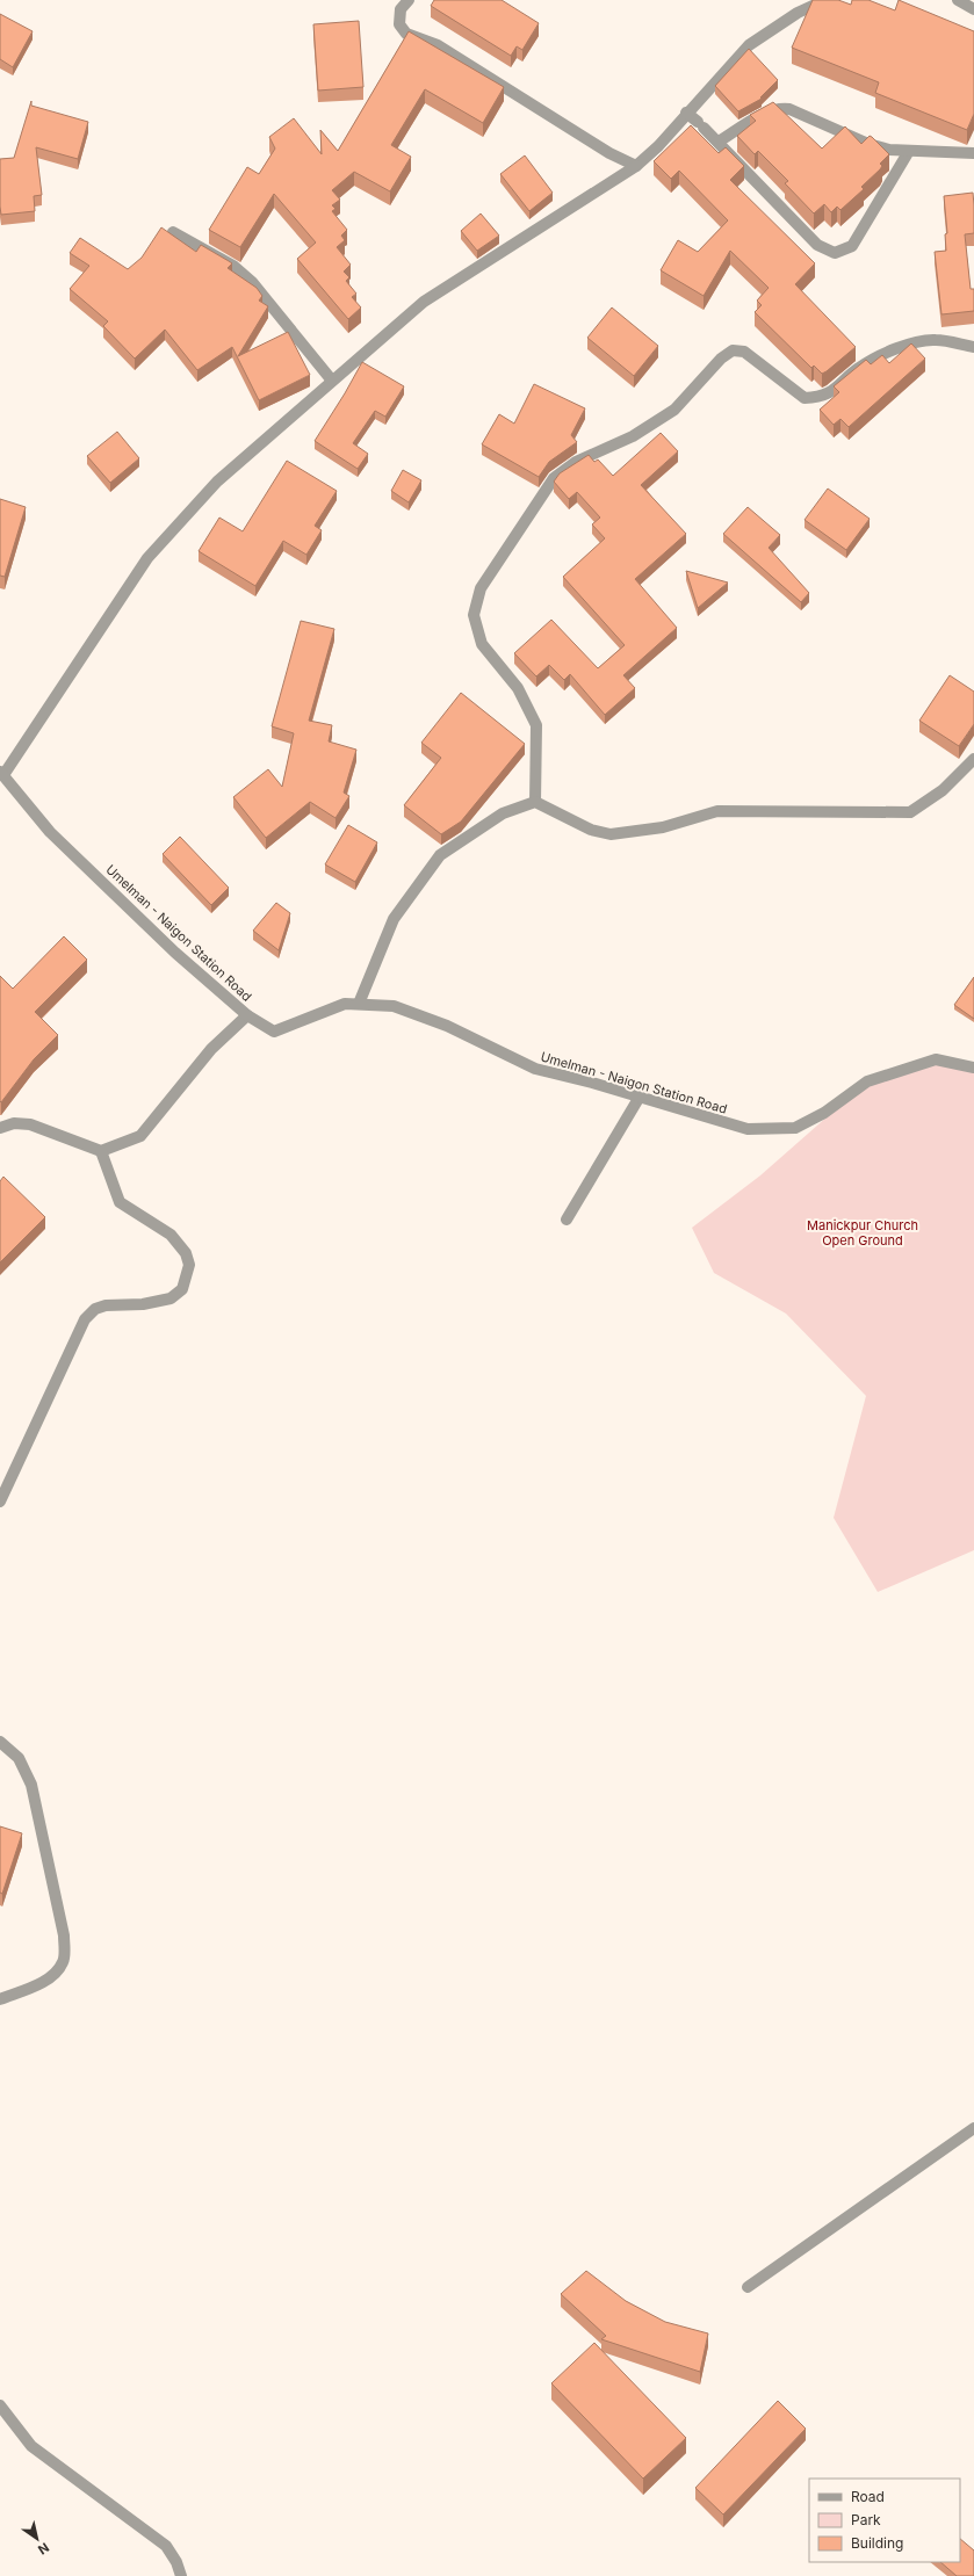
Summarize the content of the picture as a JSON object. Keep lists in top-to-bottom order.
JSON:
{
  "streets": {
    "street": ["Umelman - Naigon Station Road"]
  },
  "parks": ["Manickpur Church Open Ground"],
  "legend": ["Road", "Park", "Building"],
  "north": "bottom right"
}
